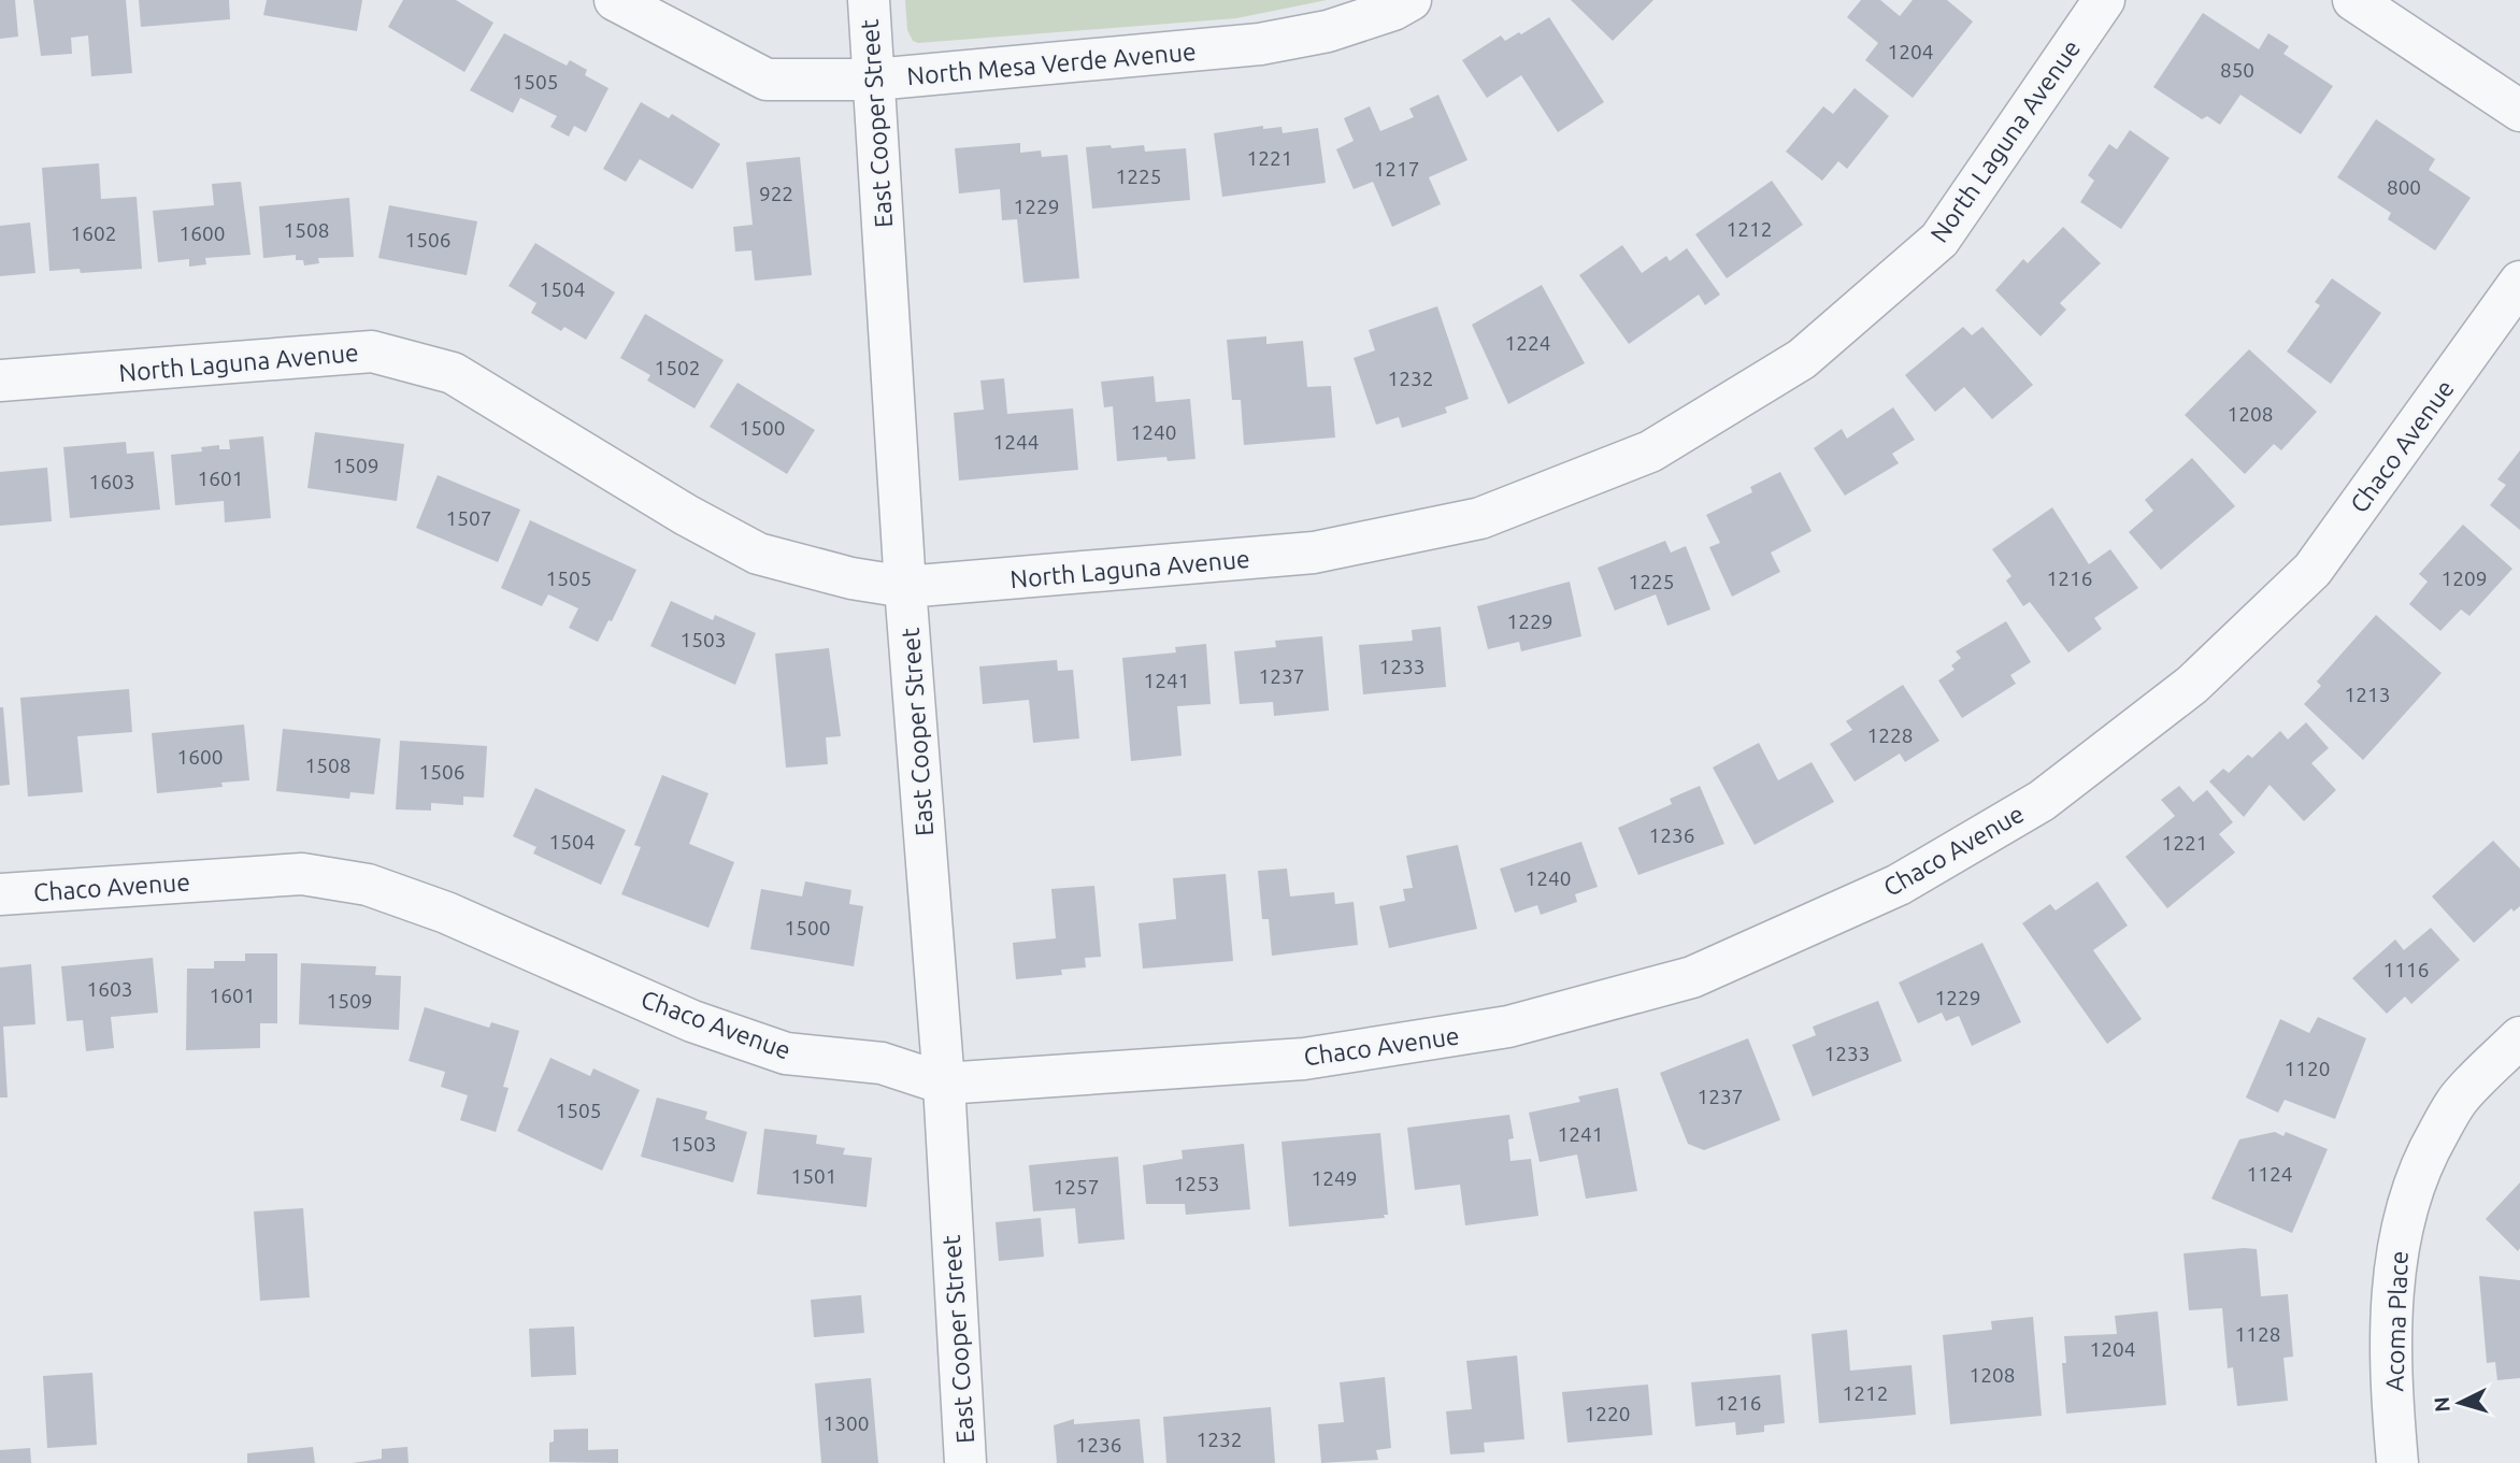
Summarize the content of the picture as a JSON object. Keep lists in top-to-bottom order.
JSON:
{
  "streets": {
    "street": [
      "North Mesa Verde Avenue",
      "East Cooper Street",
      "North Laguna Avenue",
      "Chaco Avenue",
      "Acoma Place"
    ]
  },
  "crossings": [
    ["North Mesa Verde Avenue", "East Cooper Street"],
    ["East Cooper Street", "North Laguna Avenue"],
    ["East Cooper Street", "Chaco Avenue"]
  ],
  "house_numbers": [
    "1204",
    "850",
    "1505",
    "1221",
    "1217",
    "1225",
    "800",
    "922",
    "1229",
    "1212",
    "1508",
    "1602",
    "1600",
    "1506",
    "1504",
    "1224",
    "1502",
    "1232",
    "1208",
    "1500",
    "1240",
    "1244",
    "1509",
    "1601",
    "1603",
    "1507",
    "1505",
    "1216",
    "1209",
    "1225",
    "1229",
    "1503",
    "1233",
    "1237",
    "1241",
    "1213",
    "1228",
    "1600",
    "1508",
    "1506",
    "1236",
    "1504",
    "1221",
    "1240",
    "1500",
    "1116",
    "1603",
    "1601",
    "1229",
    "1509",
    "1233",
    "1120",
    "1237",
    "1505",
    "1241",
    "1503",
    "1124",
    "1501",
    "1249",
    "1253",
    "1257",
    "1128",
    "1204",
    "1208",
    "1212",
    "1216",
    "1220",
    "1300",
    "1232",
    "1236"
  ],
  "north": "left"
}
